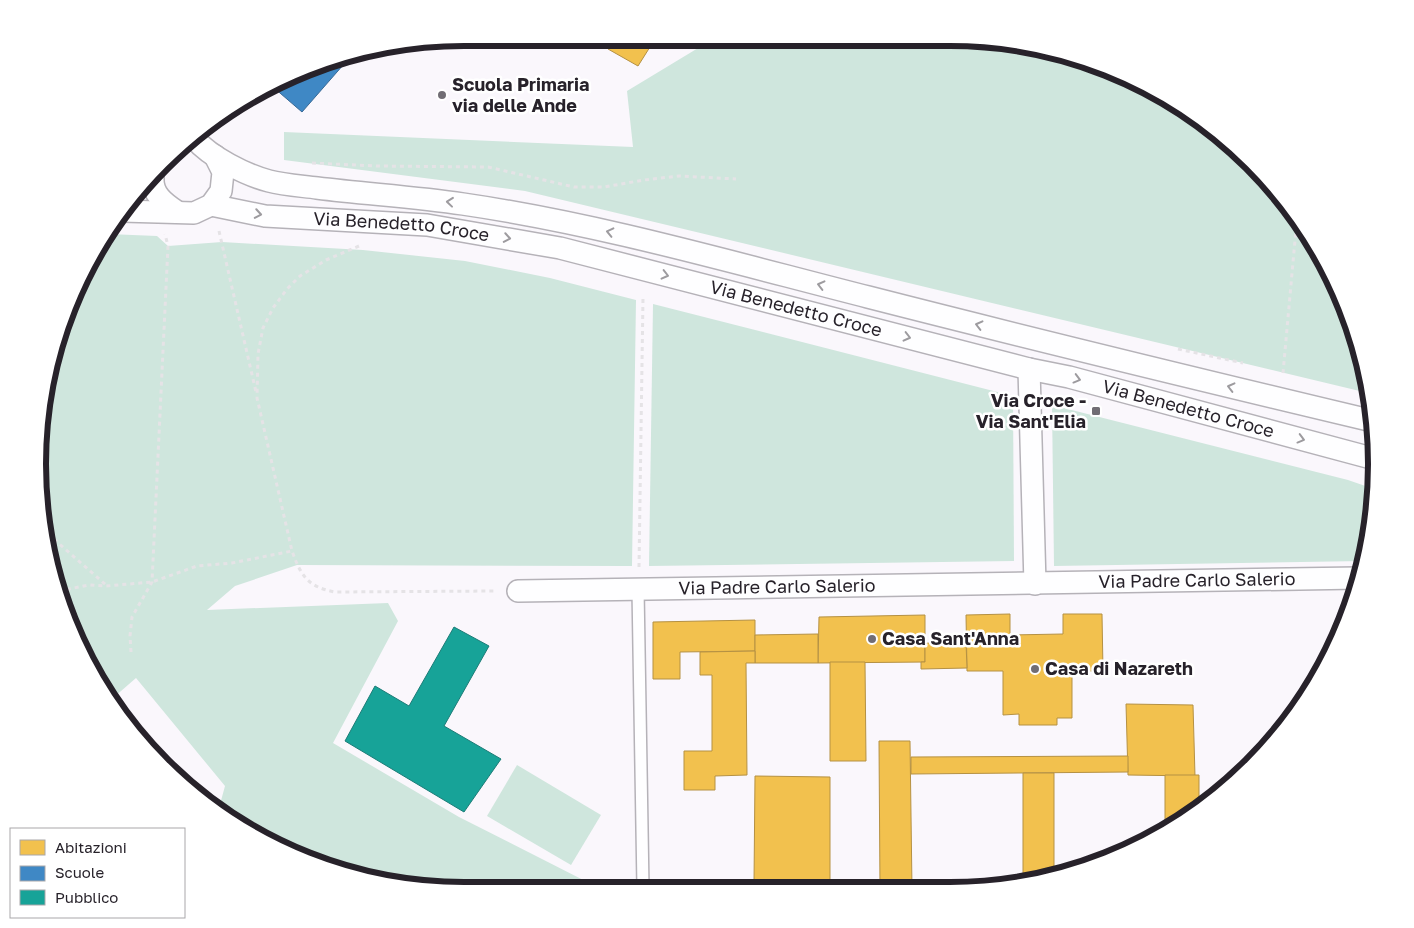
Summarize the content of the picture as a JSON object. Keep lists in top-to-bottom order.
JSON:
{
  "streets": {
    "street": ["Via Benedetto Croce", "Via Padre Carlo Salerio"]
  },
  "places": {
    "other": ["Scuola Primaria via delle Ande", "Casa Sant'Anna", "Casa di Nazareth"],
    "transit": ["Via Croce - Via Sant'Elia"]
  },
  "legend": ["Abitazioni", "Scuole", "Pubblico"]
}
